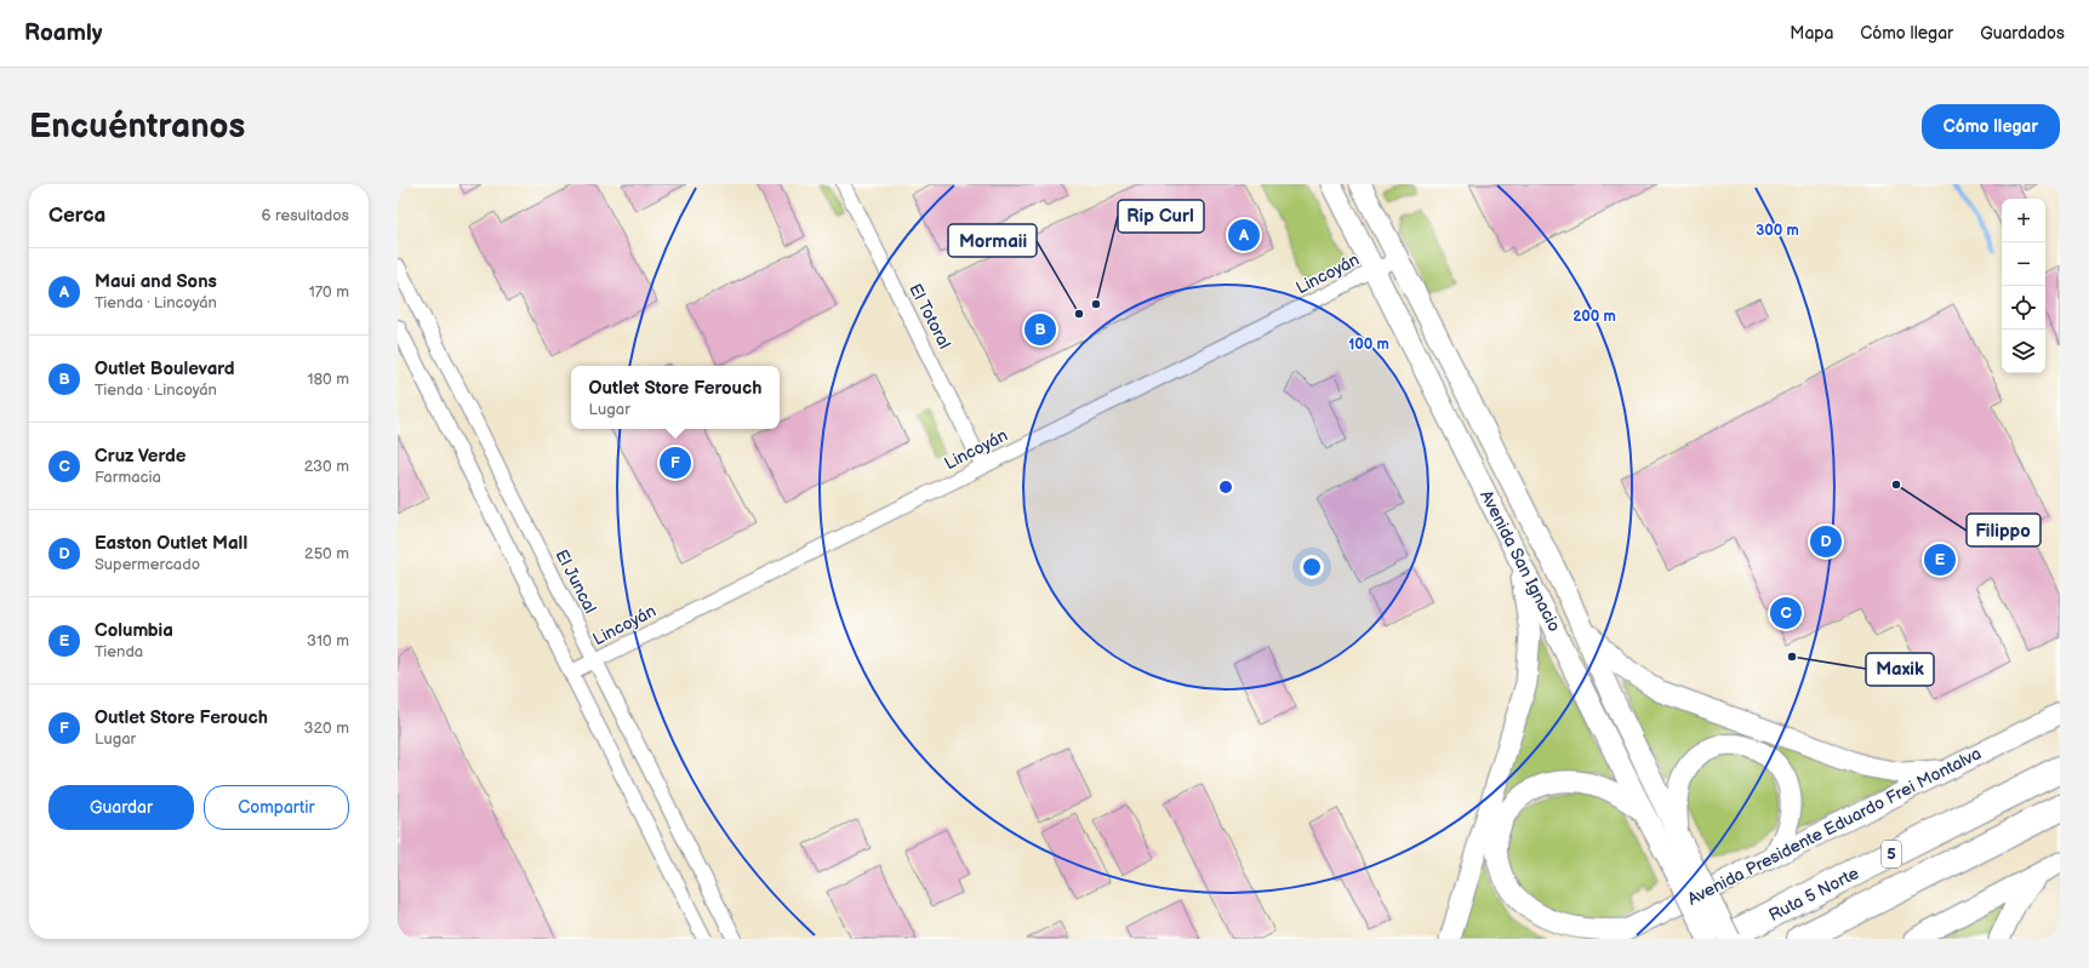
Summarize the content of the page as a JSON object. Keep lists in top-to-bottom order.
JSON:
{
  "streets": {
    "highway": ["5", "Ruta 5 Norte"],
    "main road": ["Avenida San Ignacio", "Avenida Presidente Eduardo Frei Montalva"],
    "street": ["Lincoyán", "El Totoral", "El Juncal"]
  },
  "crossings": [
    ["Lincoyán", "El Totoral"],
    ["Lincoyán", "Avenida San Ignacio"],
    ["Lincoyán", "El Juncal"]
  ],
  "places": [
    "Rip Curl",
    "Mormaii",
    "Filippo",
    "Maxik"
  ],
  "page": {
    "header": "Roamly",
    "nav": ["Mapa", "Cómo llegar", "Guardados"],
    "buttons": [
      "Cómo llegar",
      ["Guardar", "Compartir"]
    ],
    "title": "Encuéntranos",
    "heading": ["Cerca", "6 resultados"],
    "map_buttons": ["+", "−"],
    "pins": [
      "A",
      "B",
      "F",
      "D",
      "E",
      "C"
    ],
    "list": [
      {
        "mark": "A",
        "name": "Maui and Sons",
        "note": "Tienda · Lincoyán",
        "value": "170 m"
      },
      {
        "mark": "B",
        "name": "Outlet Boulevard",
        "note": "Tienda · Lincoyán",
        "value": "180 m"
      },
      {
        "mark": "C",
        "name": "Cruz Verde",
        "note": "Farmacia",
        "value": "230 m"
      },
      {
        "mark": "D",
        "name": "Easton Outlet Mall",
        "note": "Supermercado",
        "value": "250 m"
      },
      {
        "mark": "E",
        "name": "Columbia",
        "note": "Tienda",
        "value": "310 m"
      },
      {
        "mark": "F",
        "name": "Outlet Store Ferouch",
        "note": "Lugar",
        "value": "320 m"
      }
    ],
    "popup": ["Outlet Store Ferouch", "Lugar"]
  },
  "rings": ["300 m", "200 m", "100 m"]
}
